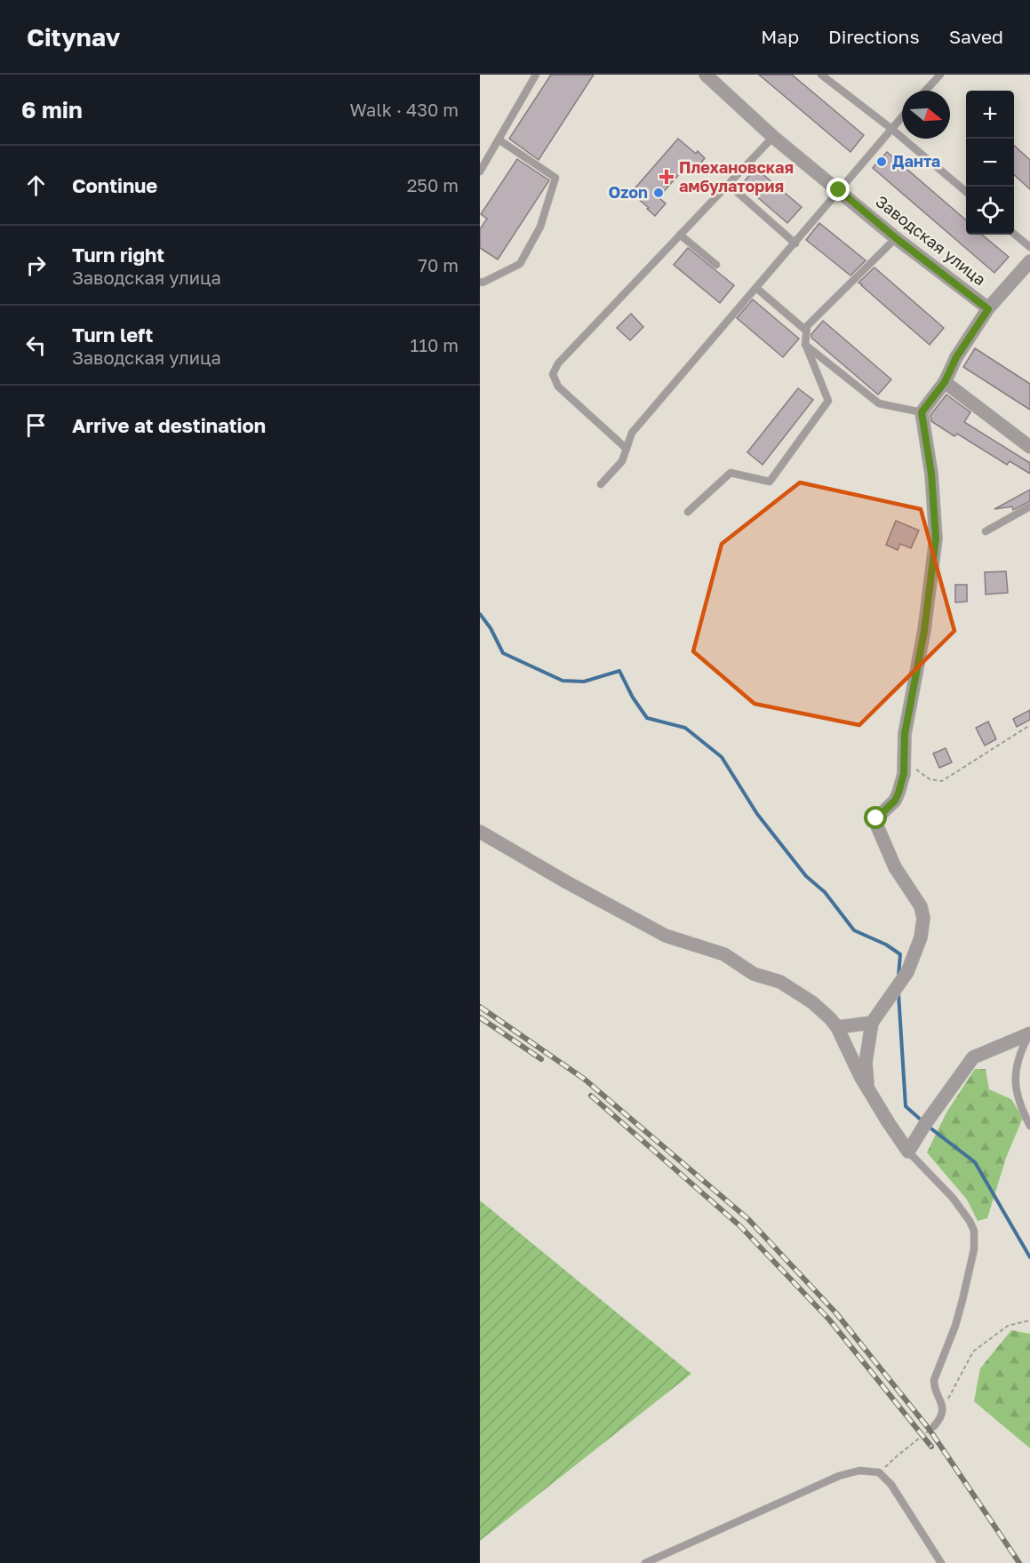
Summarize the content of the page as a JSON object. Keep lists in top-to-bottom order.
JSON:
{
  "streets": {
    "street": ["Заводская улица"]
  },
  "places": {
    "other": ["Данта", "Ozon"],
    "health": ["Плехановская амбулатория"]
  },
  "north": "right",
  "page": {
    "header": "Citynav",
    "nav": ["Map", "Directions", "Saved"],
    "heading": ["6 min", "Walk · 430 m"],
    "map_buttons": ["+", "−"],
    "list": [
      ["Continue", "250 m"],
      ["Turn right", "Заводская улица", "70 m"],
      ["Turn left", "Заводская улица", "110 m"],
      "Arrive at destination"
    ]
  }
}
